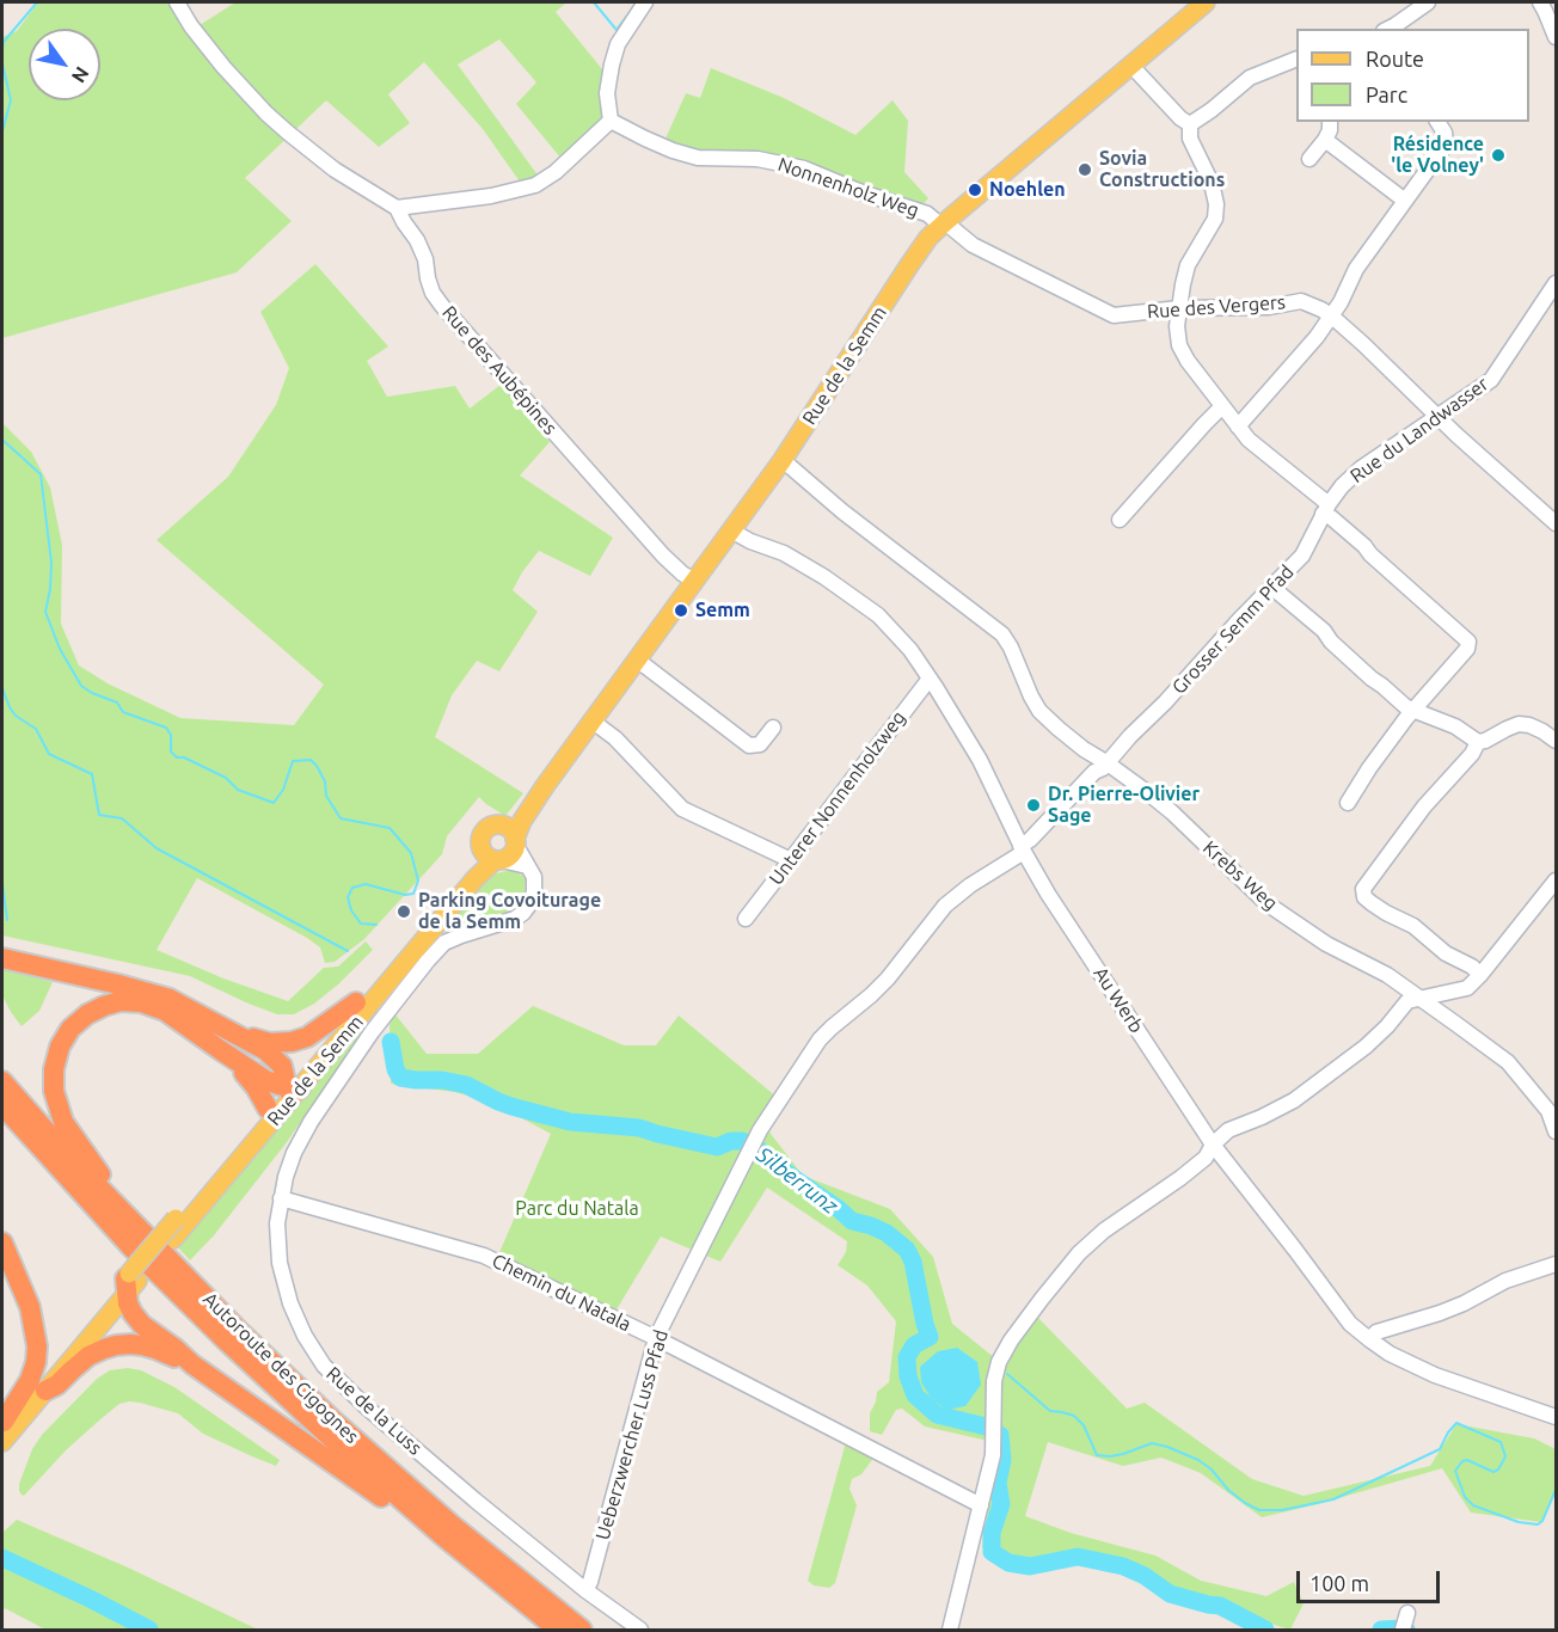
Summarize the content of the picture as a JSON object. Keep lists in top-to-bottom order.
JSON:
{
  "streets": {
    "highway": ["Autoroute des Cigognes"],
    "main road": ["Rue de la Semm"],
    "street": [
      "Nonnenholz Weg",
      "Rue des Vergers",
      "Rue des Aubépines",
      "Rue du Landwasser",
      "Grosser Semm Pfad",
      "Unterer Nonnenholzweg",
      "Krebs Weg",
      "Au Werb",
      "Chemin du Natala",
      "Rue de la Luss",
      "Ueberzwercher Luss Pfad"
    ]
  },
  "crossings": [
    ["Nonnenholz Weg", "Rue des Vergers"],
    ["Nonnenholz Weg", "Rue de la Semm"],
    ["Rue des Vergers", "Rue de la Semm"],
    ["Rue des Vergers", "Rue du Landwasser"],
    ["Rue de la Semm", "Rue des Aubépines"],
    ["Rue de la Semm", "Krebs Weg"],
    ["Rue de la Semm", "Au Werb"],
    ["Rue de la Semm", "Autoroute des Cigognes"],
    ["Rue de la Semm", "Rue de la Luss"],
    ["Rue du Landwasser", "Grosser Semm Pfad"],
    ["Grosser Semm Pfad", "Krebs Weg"],
    ["Grosser Semm Pfad", "Au Werb"],
    ["Grosser Semm Pfad", "Ueberzwercher Luss Pfad"],
    ["Unterer Nonnenholzweg", "Au Werb"],
    ["Au Werb", "Ueberzwercher Luss Pfad"],
    ["Chemin du Natala", "Rue de la Luss"],
    ["Chemin du Natala", "Ueberzwercher Luss Pfad"],
    ["Rue de la Luss", "Ueberzwercher Luss Pfad"]
  ],
  "water": ["Silberrunz"],
  "parks": ["Parc du Natala"],
  "places": [
    "Résidence 'le Volney'",
    "Sovia Constructions",
    "Noehlen",
    "Semm",
    "Dr. Pierre-Olivier Sage",
    "Parking Covoiturage de la Semm"
  ],
  "legend": ["Route", "Parc"],
  "scale_bar": "100 m",
  "north": "bottom right"
}
